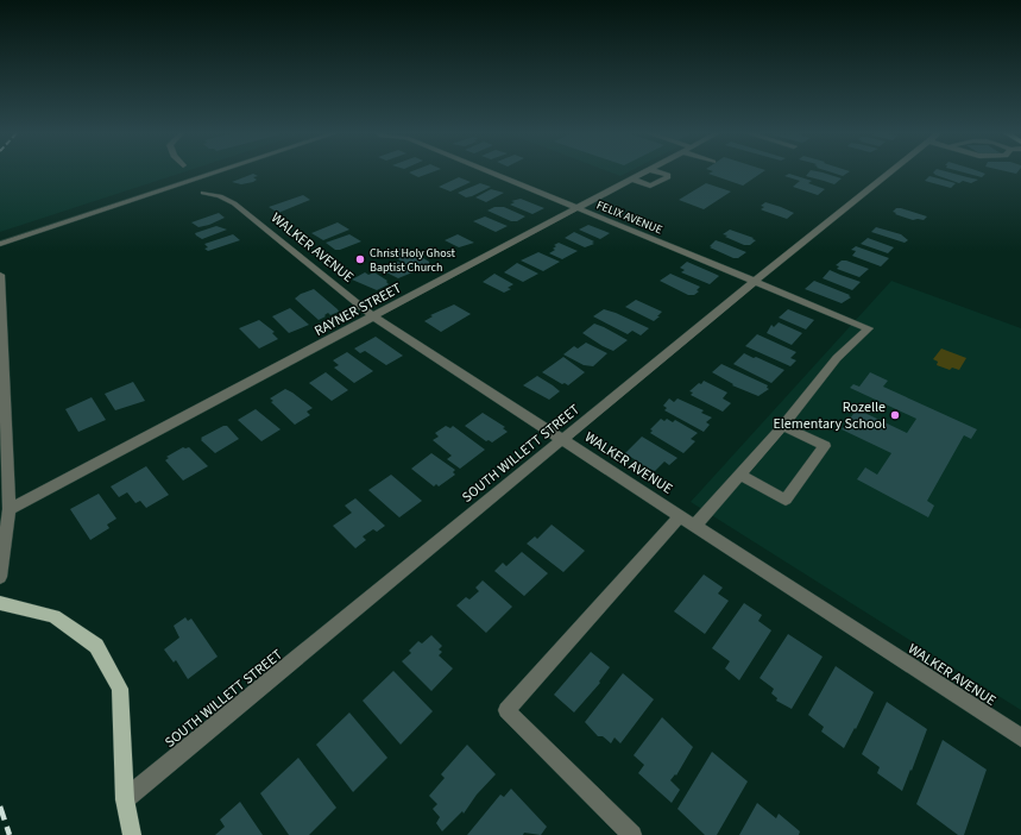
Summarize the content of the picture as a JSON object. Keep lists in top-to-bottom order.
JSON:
{
  "streets": {
    "street": [
      "FELIX AVENUE",
      "WALKER AVENUE",
      "RAYNER STREET",
      "SOUTH WILLETT STREET"
    ]
  },
  "crossings": [
    ["FELIX AVENUE", "RAYNER STREET"],
    ["FELIX AVENUE", "SOUTH WILLETT STREET"],
    ["WALKER AVENUE", "RAYNER STREET"],
    ["WALKER AVENUE", "SOUTH WILLETT STREET"]
  ],
  "places": ["Christ Holy Ghost Baptist Church", "Rozelle Elementary School"]
}
